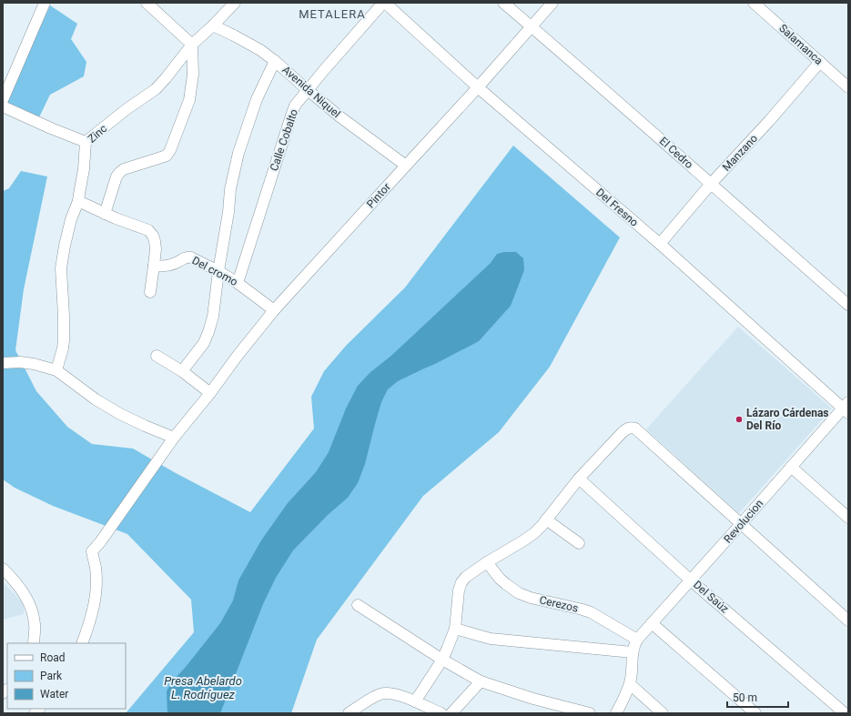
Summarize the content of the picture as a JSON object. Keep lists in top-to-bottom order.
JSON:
{
  "streets": {
    "street": [
      "Salamanca",
      "Avenida Niquel",
      "Zinc",
      "Calle Cobalto",
      "El Cedro",
      "Manzano",
      "Pintor",
      "Del Fresno",
      "Del cromo",
      "Revolucion",
      "Del Saúz",
      "Cerezos"
    ]
  },
  "crossings": [
    ["Salamanca", "Manzano"],
    ["Avenida Niquel", "Zinc"],
    ["Avenida Niquel", "Calle Cobalto"],
    ["Avenida Niquel", "Pintor"],
    ["Calle Cobalto", "Del Fresno"],
    ["Calle Cobalto", "Del cromo"],
    ["El Cedro", "Manzano"],
    ["El Cedro", "Pintor"],
    ["Manzano", "Del Fresno"],
    ["Pintor", "Del Fresno"],
    ["Pintor", "Del cromo"],
    ["Del Fresno", "Revolucion"],
    ["Revolucion", "Del Saúz"],
    ["Revolucion", "Cerezos"]
  ],
  "districts": ["METALERA"],
  "water": ["Presa Abelardo L. Rodríguez"],
  "places": ["Lázaro Cárdenas Del Río"],
  "legend": ["Road", "Park", "Water"],
  "scale_bar": "50 m"
}
